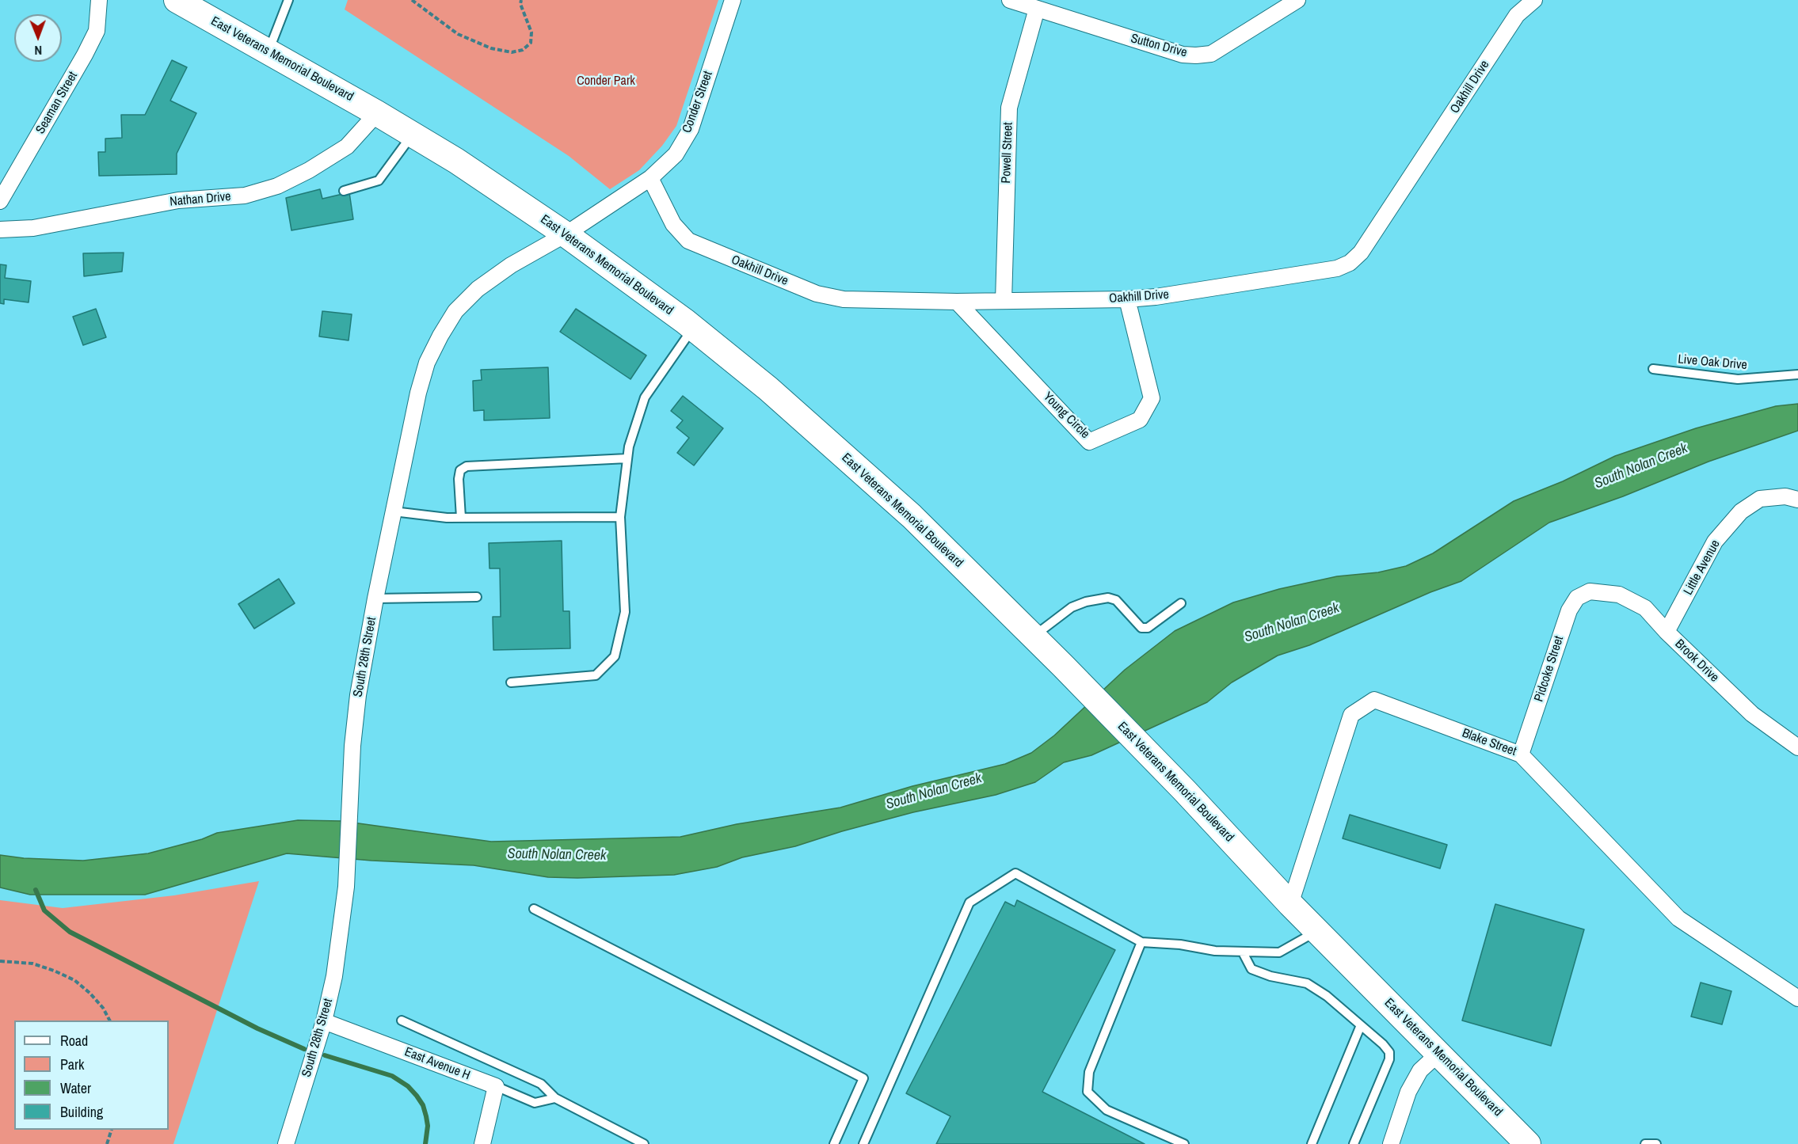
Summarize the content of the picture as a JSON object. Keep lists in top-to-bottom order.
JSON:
{
  "streets": {
    "main road": ["East Veterans Memorial Boulevard"],
    "street": [
      "Sutton Drive",
      "Oakhill Drive",
      "Conder Street",
      "Seaman Street",
      "Powell Street",
      "Nathan Drive",
      "Young Circle",
      "Little Avenue",
      "South 28th Street",
      "Brook Drive",
      "Pidcoke Street",
      "Blake Street",
      "East Avenue H"
    ],
    "lane": ["Live Oak Drive"]
  },
  "crossings": [
    ["Sutton Drive", "Powell Street"],
    ["East Veterans Memorial Boulevard", "Conder Street"],
    ["East Veterans Memorial Boulevard", "Nathan Drive"],
    ["East Veterans Memorial Boulevard", "South 28th Street"],
    ["East Veterans Memorial Boulevard", "Blake Street"],
    ["Oakhill Drive", "Conder Street"],
    ["Oakhill Drive", "Powell Street"],
    ["Oakhill Drive", "Young Circle"],
    ["Conder Street", "South 28th Street"],
    ["Little Avenue", "Brook Drive"],
    ["South 28th Street", "East Avenue H"],
    ["Brook Drive", "Pidcoke Street"],
    ["Pidcoke Street", "Blake Street"]
  ],
  "water": ["South Nolan Creek"],
  "parks": ["Conder Park"],
  "legend": [
    "Road",
    "Park",
    "Water",
    "Building"
  ],
  "north": "bottom"
}
